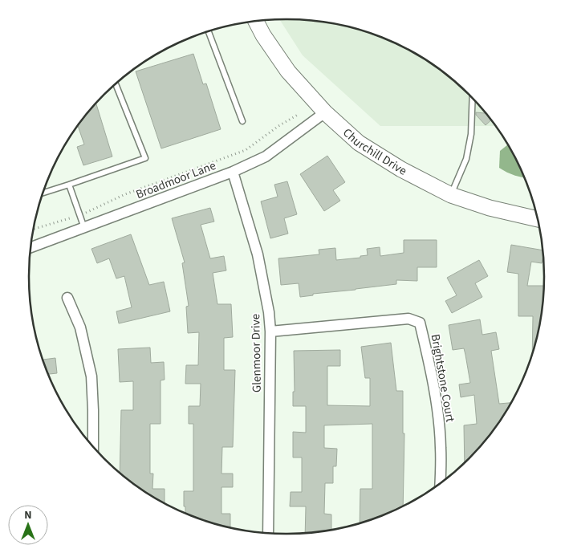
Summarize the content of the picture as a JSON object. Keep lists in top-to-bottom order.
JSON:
{
  "streets": {
    "street": [
      "Churchill Drive",
      "Broadmoor Lane",
      "Glenmoor Drive",
      "Brightstone Court"
    ]
  },
  "crossings": [
    ["Churchill Drive", "Broadmoor Lane"],
    ["Broadmoor Lane", "Glenmoor Drive"],
    ["Glenmoor Drive", "Brightstone Court"]
  ],
  "north": "top"
}
